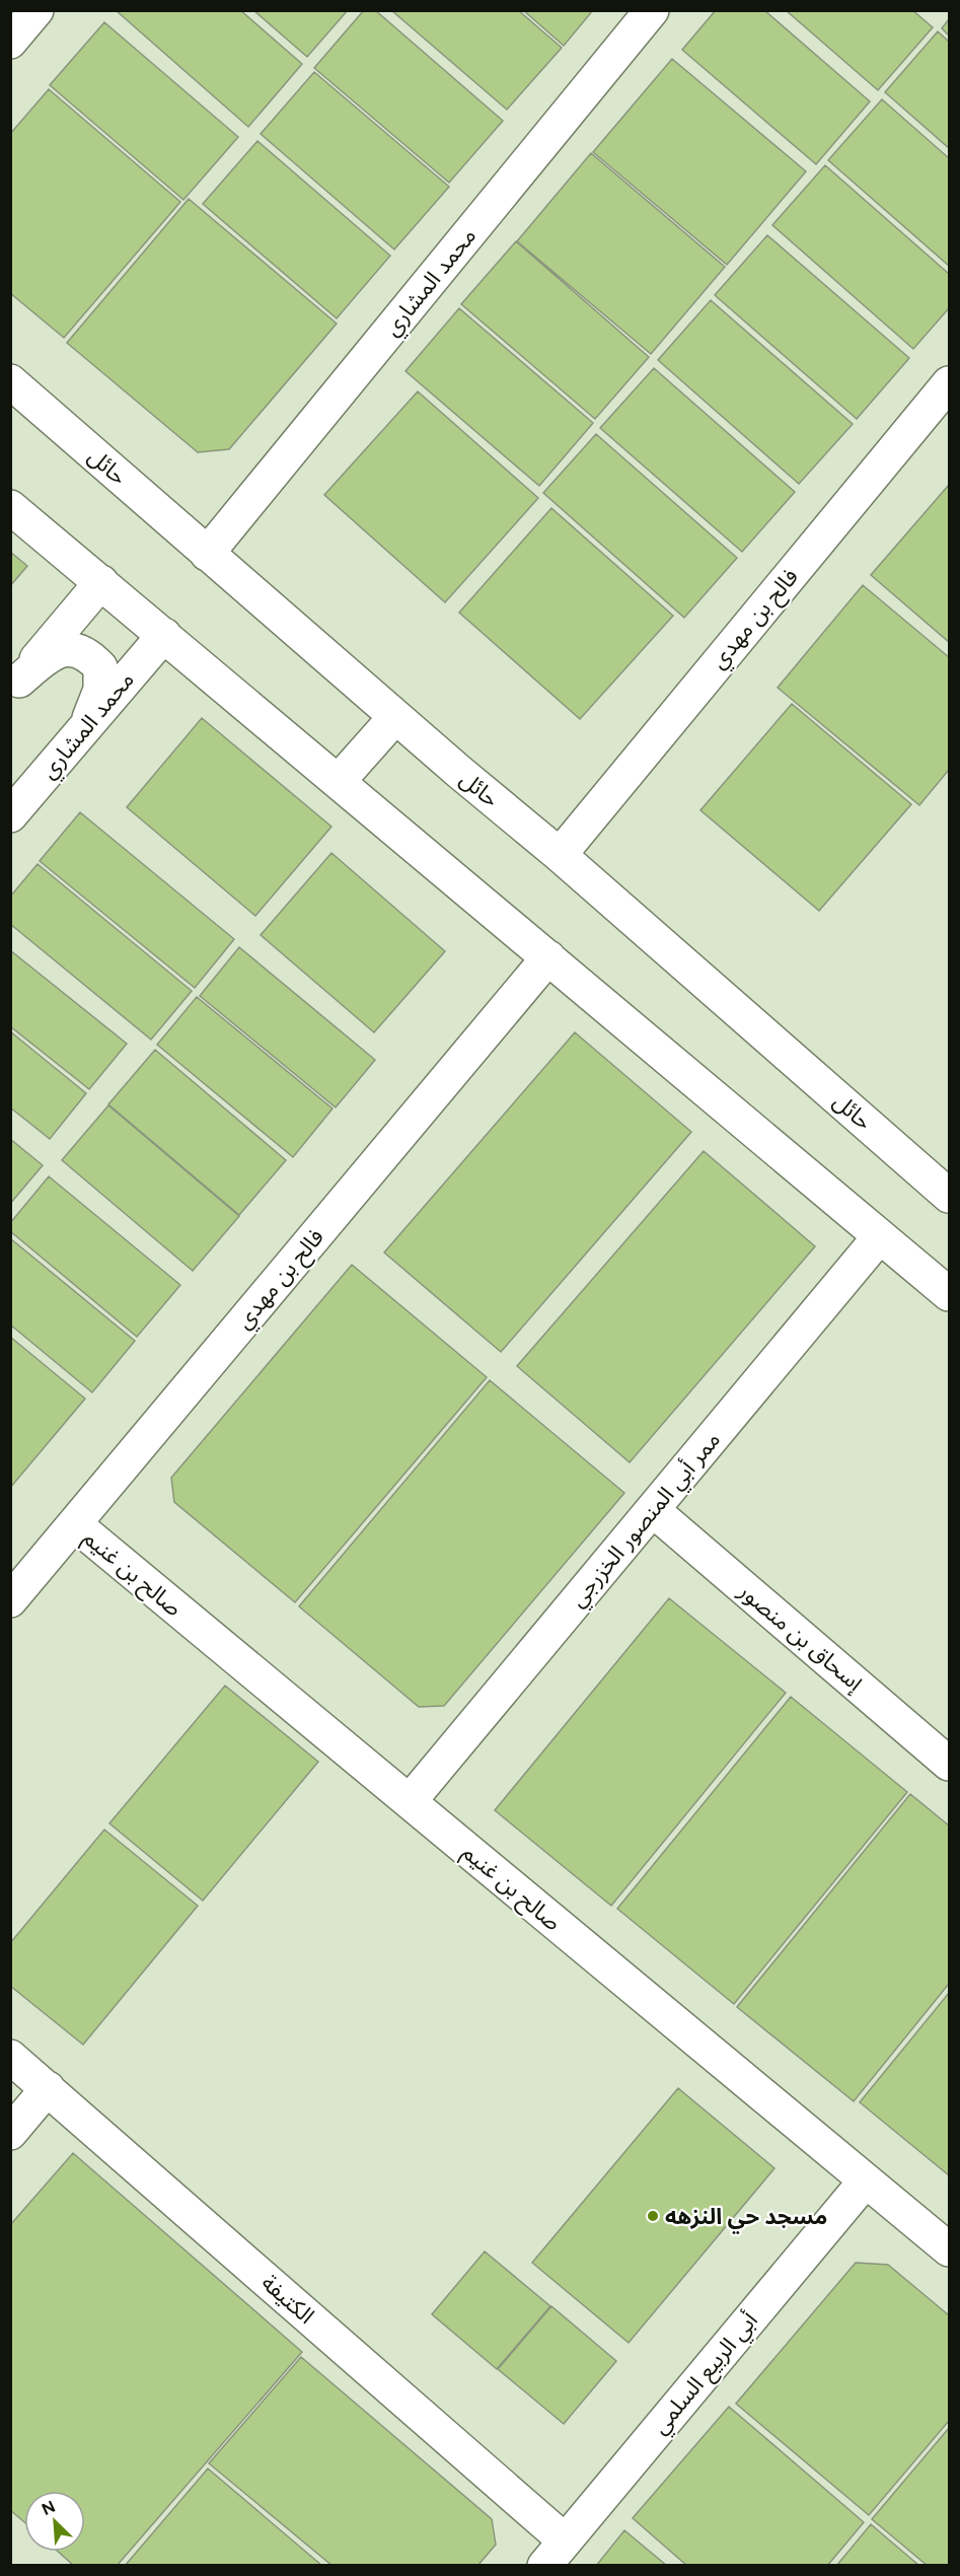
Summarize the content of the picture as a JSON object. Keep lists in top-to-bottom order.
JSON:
{
  "streets": {
    "street": [
      "محمد المشاري",
      "حائل",
      "فالح بن مهدي",
      "ممر أبي المنصور الخزرجي",
      "صالح بن غنيم",
      "إسحاق بن منصور",
      "الكتيفة",
      "أبي الربيع السلمي"
    ]
  },
  "crossings": [
    ["محمد المشاري", "حائل"],
    ["حائل", "فالح بن مهدي"],
    ["فالح بن مهدي", "صالح بن غنيم"],
    ["ممر أبي المنصور الخزرجي", "صالح بن غنيم"],
    ["ممر أبي المنصور الخزرجي", "إسحاق بن منصور"],
    ["صالح بن غنيم", "أبي الربيع السلمي"],
    ["الكتيفة", "أبي الربيع السلمي"]
  ],
  "places": ["مسجد حي النزهه"],
  "north": "top left"
}
